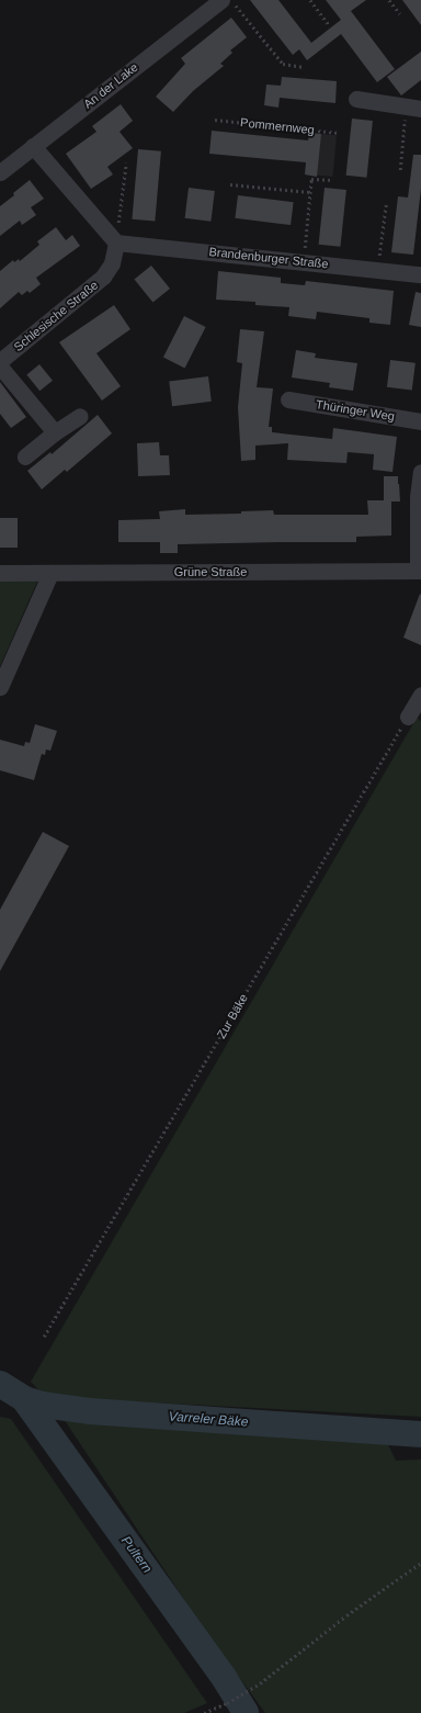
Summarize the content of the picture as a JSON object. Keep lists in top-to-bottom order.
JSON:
{
  "streets": {
    "street": [
      "An der Lake",
      "Brandenburger Straße",
      "Schlesische Straße",
      "Thüringer Weg",
      "Grüne Straße"
    ],
    "path": ["Pommernweg", "Zur Bäke"]
  },
  "crossings": [
    ["Brandenburger Straße", "Schlesische Straße"]
  ],
  "water": ["Varreler Bäke", "Pultern"]
}
